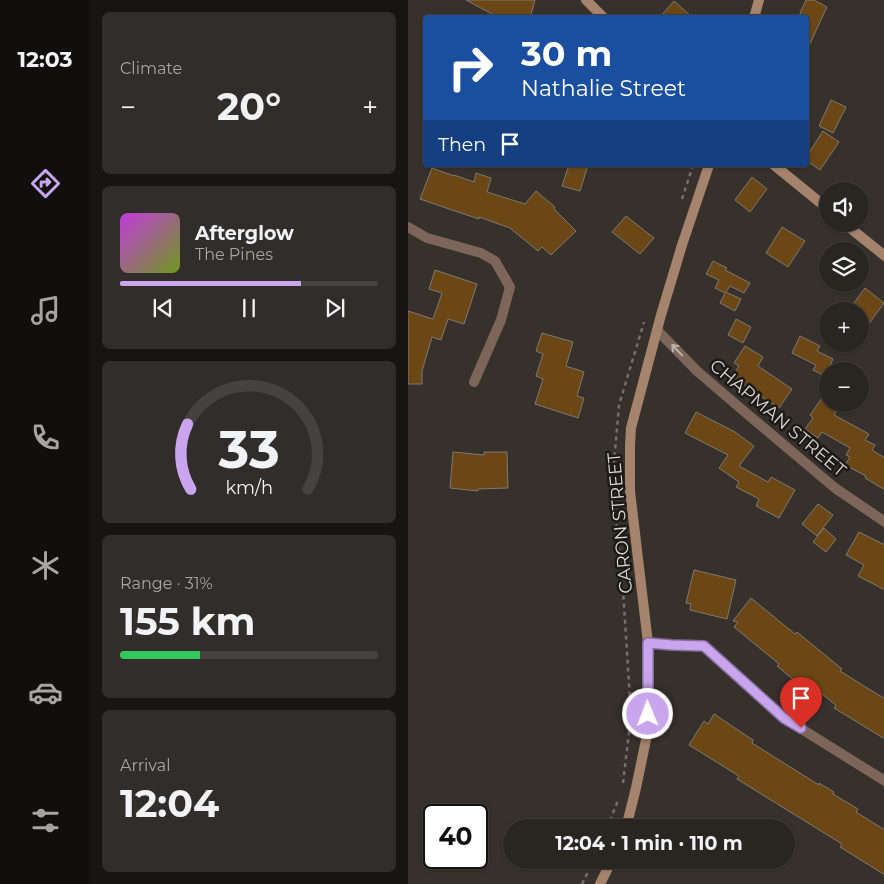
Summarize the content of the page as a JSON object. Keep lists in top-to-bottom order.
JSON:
{
  "streets": {
    "street": ["CHAPMAN STREET", "CARON STREET"]
  },
  "crossings": [
    ["CHAPMAN STREET", "CARON STREET"]
  ],
  "one_way": ["CHAPMAN STREET"],
  "page": {
    "tabs": "12:03",
    "tile": [
      "Climate",
      ["Range · 31%", "155 km"],
      ["Arrival", "12:04"]
    ],
    "turn": ["30 m", "Nathalie Street"],
    "heat": ["−", "20°", "+"],
    "then": "Then",
    "map_buttons": ["+", "−"],
    "song": ["Afterglow", "The Pines"],
    "limit": "40",
    "trip": "12:04 · 1 min · 110 m",
    "gauge": ["33", "km/h"]
  }
}
